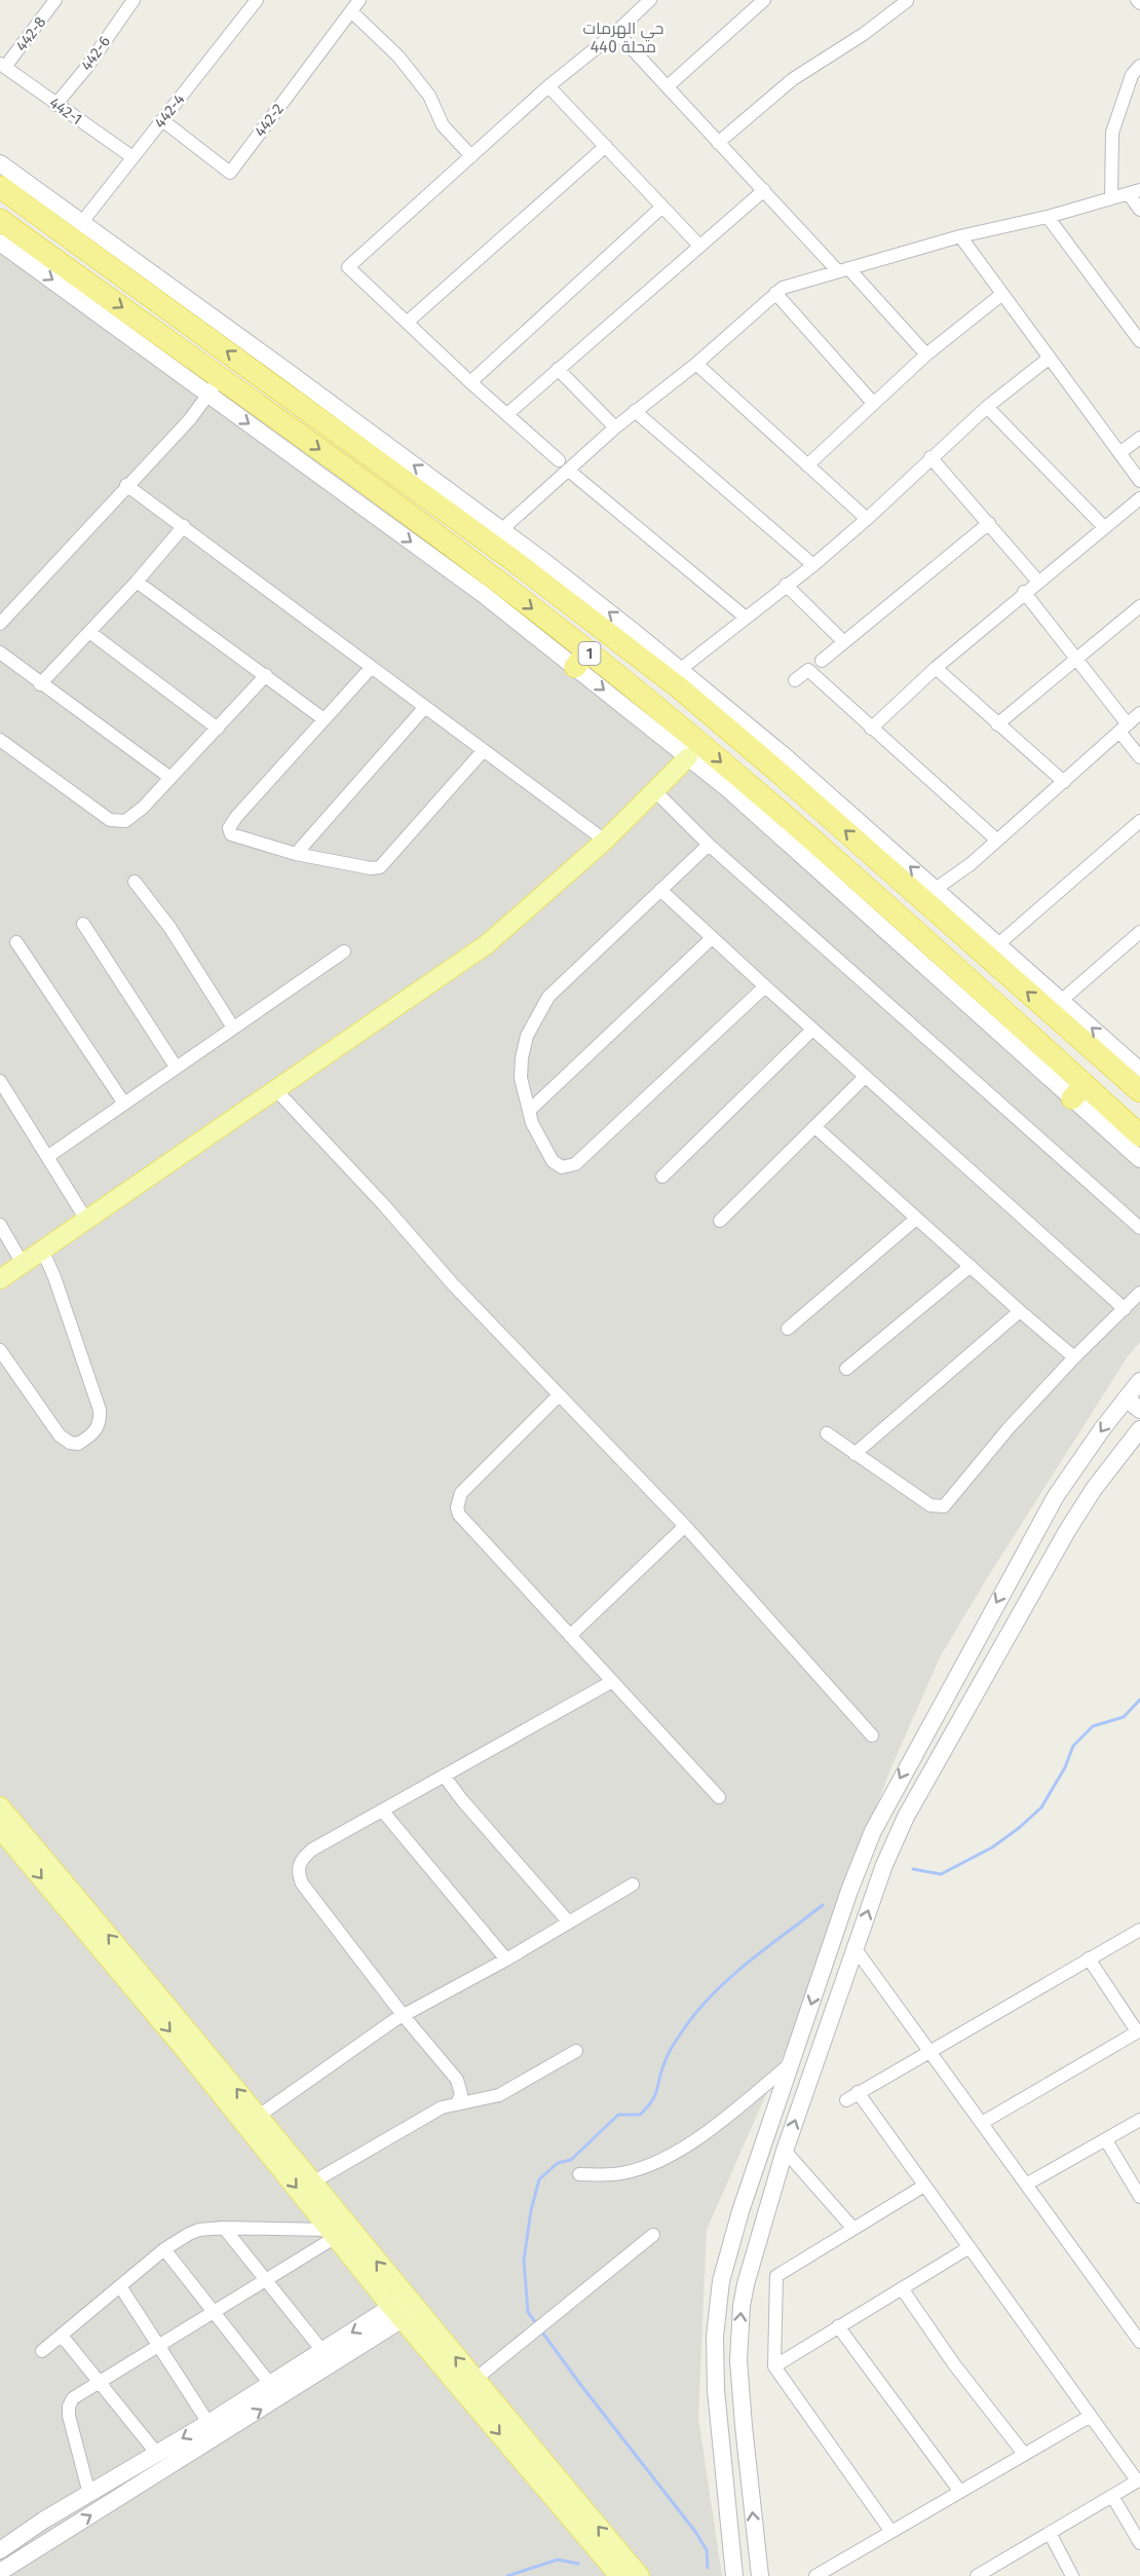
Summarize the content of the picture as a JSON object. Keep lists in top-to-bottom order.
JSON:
{
  "streets": {
    "highway": ["1"],
    "street": [
      "442-8",
      "442-6",
      "442-1",
      "442-4",
      "442-2"
    ]
  },
  "crossings": [
    ["442-8", "442-1"],
    ["442-6", "442-1"],
    ["442-1", "442-4"],
    ["442-4", "442-2"]
  ],
  "districts": ["حي الهرمات محلة 440"]
}
